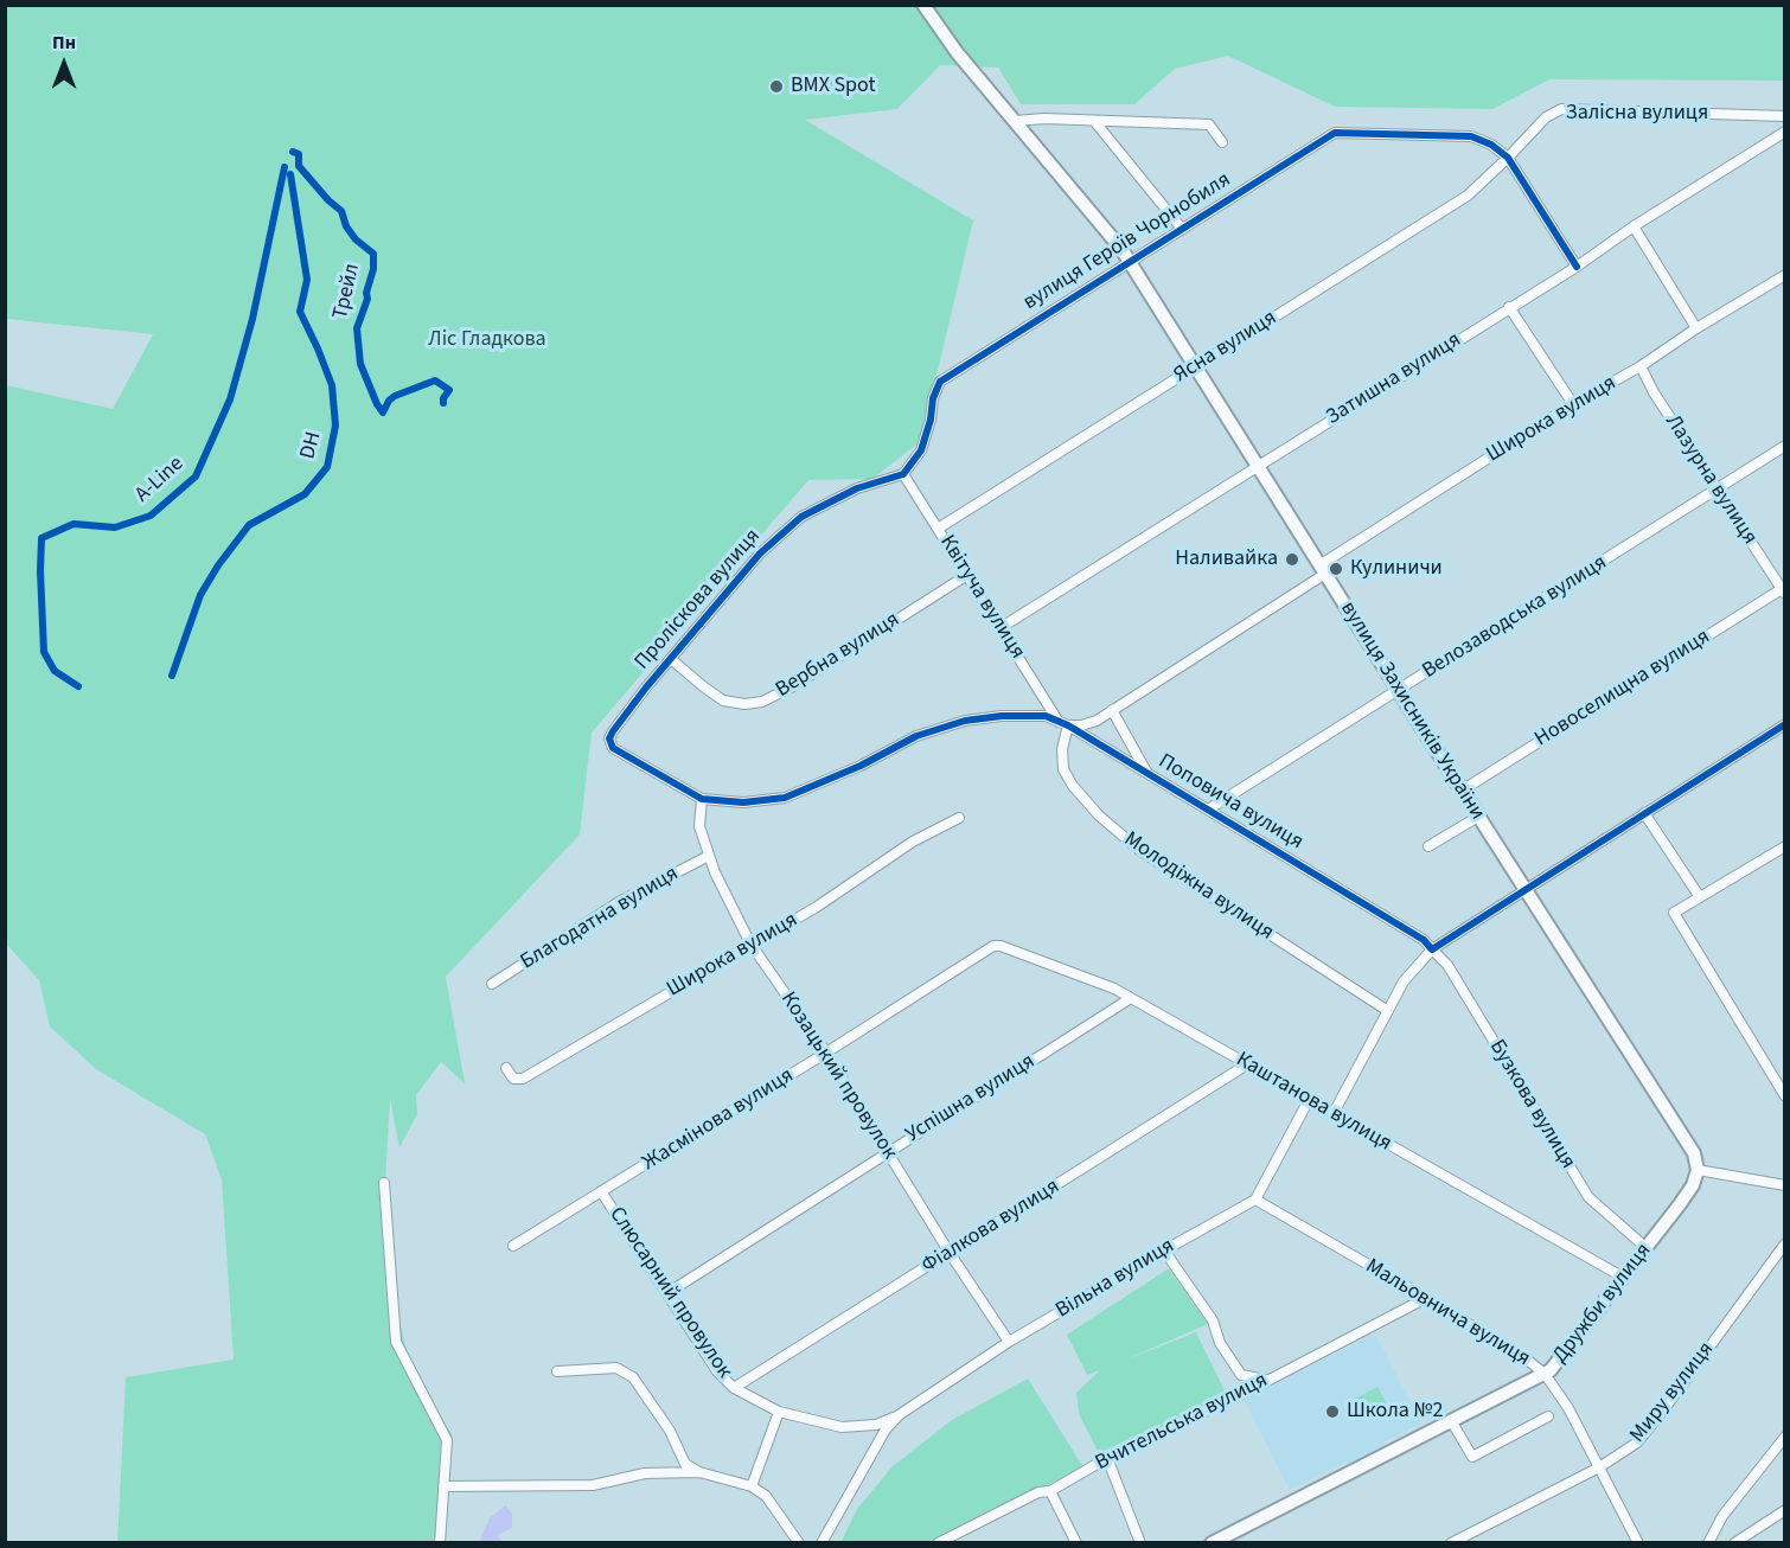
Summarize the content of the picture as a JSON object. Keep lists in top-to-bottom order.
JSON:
{
  "streets": {
    "street": [
      "Залісна вулиця",
      "вулиця Героїв Чорнобиля",
      "Ясна вулиця",
      "Затишна вулиця",
      "Широка вулиця",
      "Лазурна вулиця",
      "Квітуча вулиця",
      "Проліскова вулиця",
      "Велозаводська вулиця",
      "Вербна вулиця",
      "Новоселищна вулиця",
      "вулиця Захисників України",
      "Поповича вулиця",
      "Молодіжна вулиця",
      "Благодатна вулиця",
      "Козацький провулок",
      "Успішна вулиця",
      "Каштанова вулиця",
      "Бузкова вулиця",
      "Жасмінова вулиця",
      "Фіалкова вулиця",
      "Вільна вулиця",
      "Слюсарний провулок",
      "Дружби вулиця",
      "Мальовнича вулиця",
      "Миру вулиця",
      "Вчительська вулиця"
    ],
    "cycle path": ["Трейл", "DH", "A-Line"]
  },
  "crossings": [
    ["Залісна вулиця", "вулиця Героїв Чорнобиля"],
    ["Залісна вулиця", "Ясна вулиця"],
    ["вулиця Героїв Чорнобиля", "Ясна вулиця"],
    ["вулиця Героїв Чорнобиля", "Квітуча вулиця"],
    ["вулиця Героїв Чорнобиля", "Проліскова вулиця"],
    ["вулиця Героїв Чорнобиля", "вулиця Захисників України"],
    ["Ясна вулиця", "Квітуча вулиця"],
    ["Ясна вулиця", "вулиця Захисників України"],
    ["Затишна вулиця", "Квітуча вулиця"],
    ["Затишна вулиця", "вулиця Захисників України"],
    ["Широка вулиця", "Лазурна вулиця"],
    ["Широка вулиця", "Квітуча вулиця"],
    ["Широка вулиця", "вулиця Захисників України"],
    ["Широка вулиця", "Поповича вулиця"],
    ["Широка вулиця", "Молодіжна вулиця"],
    ["Широка вулиця", "Козацький провулок"],
    ["Лазурна вулиця", "Велозаводська вулиця"],
    ["Лазурна вулиця", "Новоселищна вулиця"],
    ["Квітуча вулиця", "Проліскова вулиця"],
    ["Квітуча вулиця", "Вербна вулиця"],
    ["Квітуча вулиця", "Поповича вулиця"],
    ["Квітуча вулиця", "Молодіжна вулиця"],
    ["Проліскова вулиця", "Вербна вулиця"],
    ["Проліскова вулиця", "Поповича вулиця"],
    ["Велозаводська вулиця", "вулиця Захисників України"],
    ["Велозаводська вулиця", "Поповича вулиця"],
    ["Новоселищна вулиця", "вулиця Захисників України"],
    ["вулиця Захисників України", "Дружби вулиця"],
    ["Поповича вулиця", "Молодіжна вулиця"],
    ["Поповича вулиця", "Козацький провулок"],
    ["Поповича вулиця", "Бузкова вулиця"],
    ["Благодатна вулиця", "Козацький провулок"],
    ["Козацький провулок", "Успішна вулиця"],
    ["Козацький провулок", "Жасмінова вулиця"],
    ["Козацький провулок", "Фіалкова вулиця"],
    ["Козацький провулок", "Вільна вулиця"],
    ["Успішна вулиця", "Каштанова вулиця"],
    ["Успішна вулиця", "Слюсарний провулок"],
    ["Каштанова вулиця", "Жасмінова вулиця"],
    ["Каштанова вулиця", "Фіалкова вулиця"],
    ["Каштанова вулиця", "Дружби вулиця"],
    ["Бузкова вулиця", "Дружби вулиця"],
    ["Жасмінова вулиця", "Слюсарний провулок"],
    ["Фіалкова вулиця", "Слюсарний провулок"],
    ["Вільна вулиця", "Слюсарний провулок"],
    ["Вільна вулиця", "Мальовнича вулиця"],
    ["Дружби вулиця", "Мальовнича вулиця"],
    ["Мальовнича вулиця", "Миру вулиця"],
    ["Мальовнича вулиця", "Вчительська вулиця"]
  ],
  "parks": ["Ліс Гладкова"],
  "places": [
    "BMX Spot",
    "Наливайка",
    "Кулиничи",
    "Школа №2"
  ],
  "north": "top"
}
